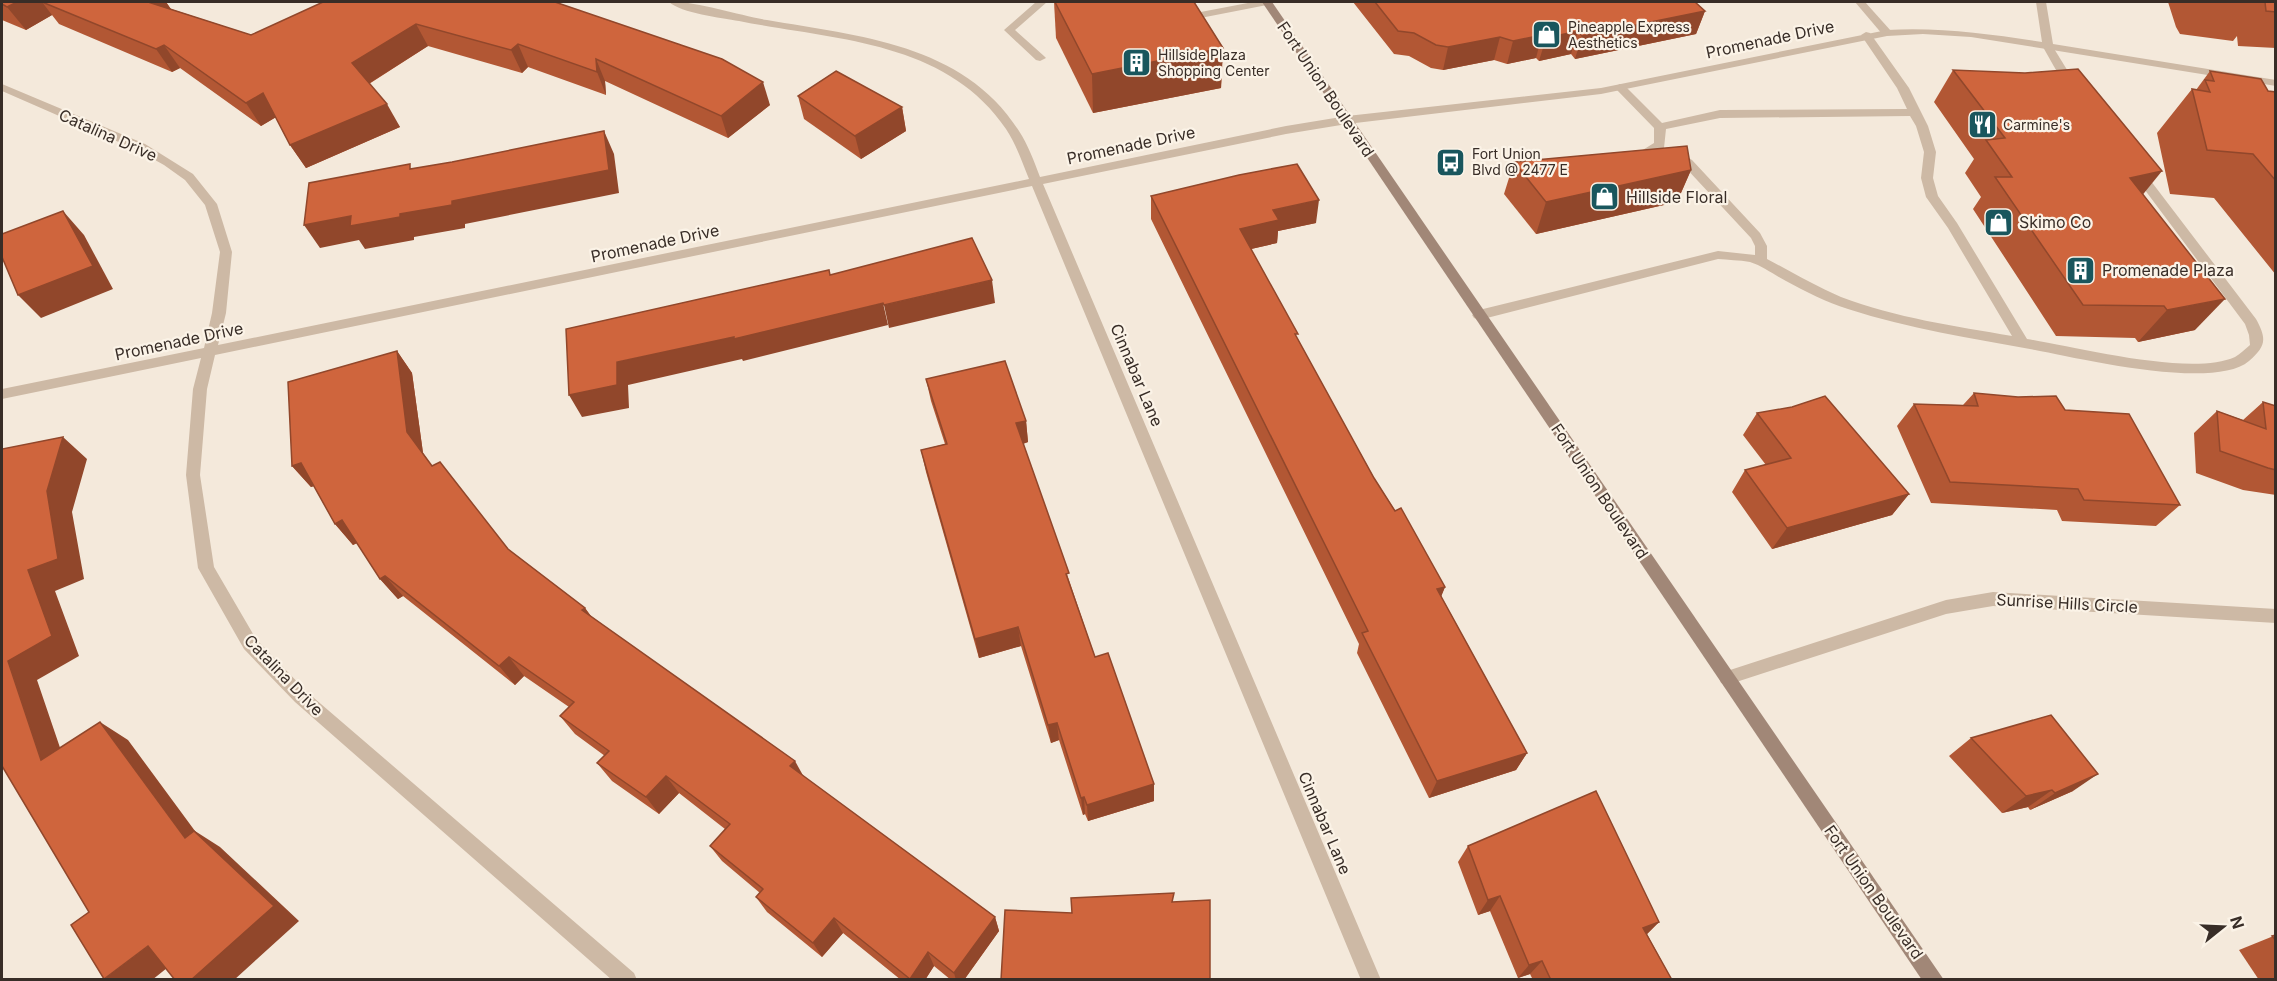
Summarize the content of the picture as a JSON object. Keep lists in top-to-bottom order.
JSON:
{
  "streets": {
    "main road": ["Fort Union Boulevard"],
    "street": [
      "Promenade Drive",
      "Catalina Drive",
      "Cinnabar Lane",
      "Sunrise Hills Circle"
    ]
  },
  "crossings": [
    ["Promenade Drive", "Fort Union Boulevard"],
    ["Promenade Drive", "Catalina Drive"],
    ["Promenade Drive", "Cinnabar Lane"],
    ["Fort Union Boulevard", "Sunrise Hills Circle"]
  ],
  "places": {
    "shop": ["Pineapple Express Aesthetics", "Hillside Floral", "Skimo Co"],
    "building": ["Hillside Plaza Shopping Center", "Promenade Plaza"],
    "restaurant": ["Carmine's"],
    "bus stop": ["Fort Union Blvd @ 2477 E"]
  },
  "north": "right"
}
